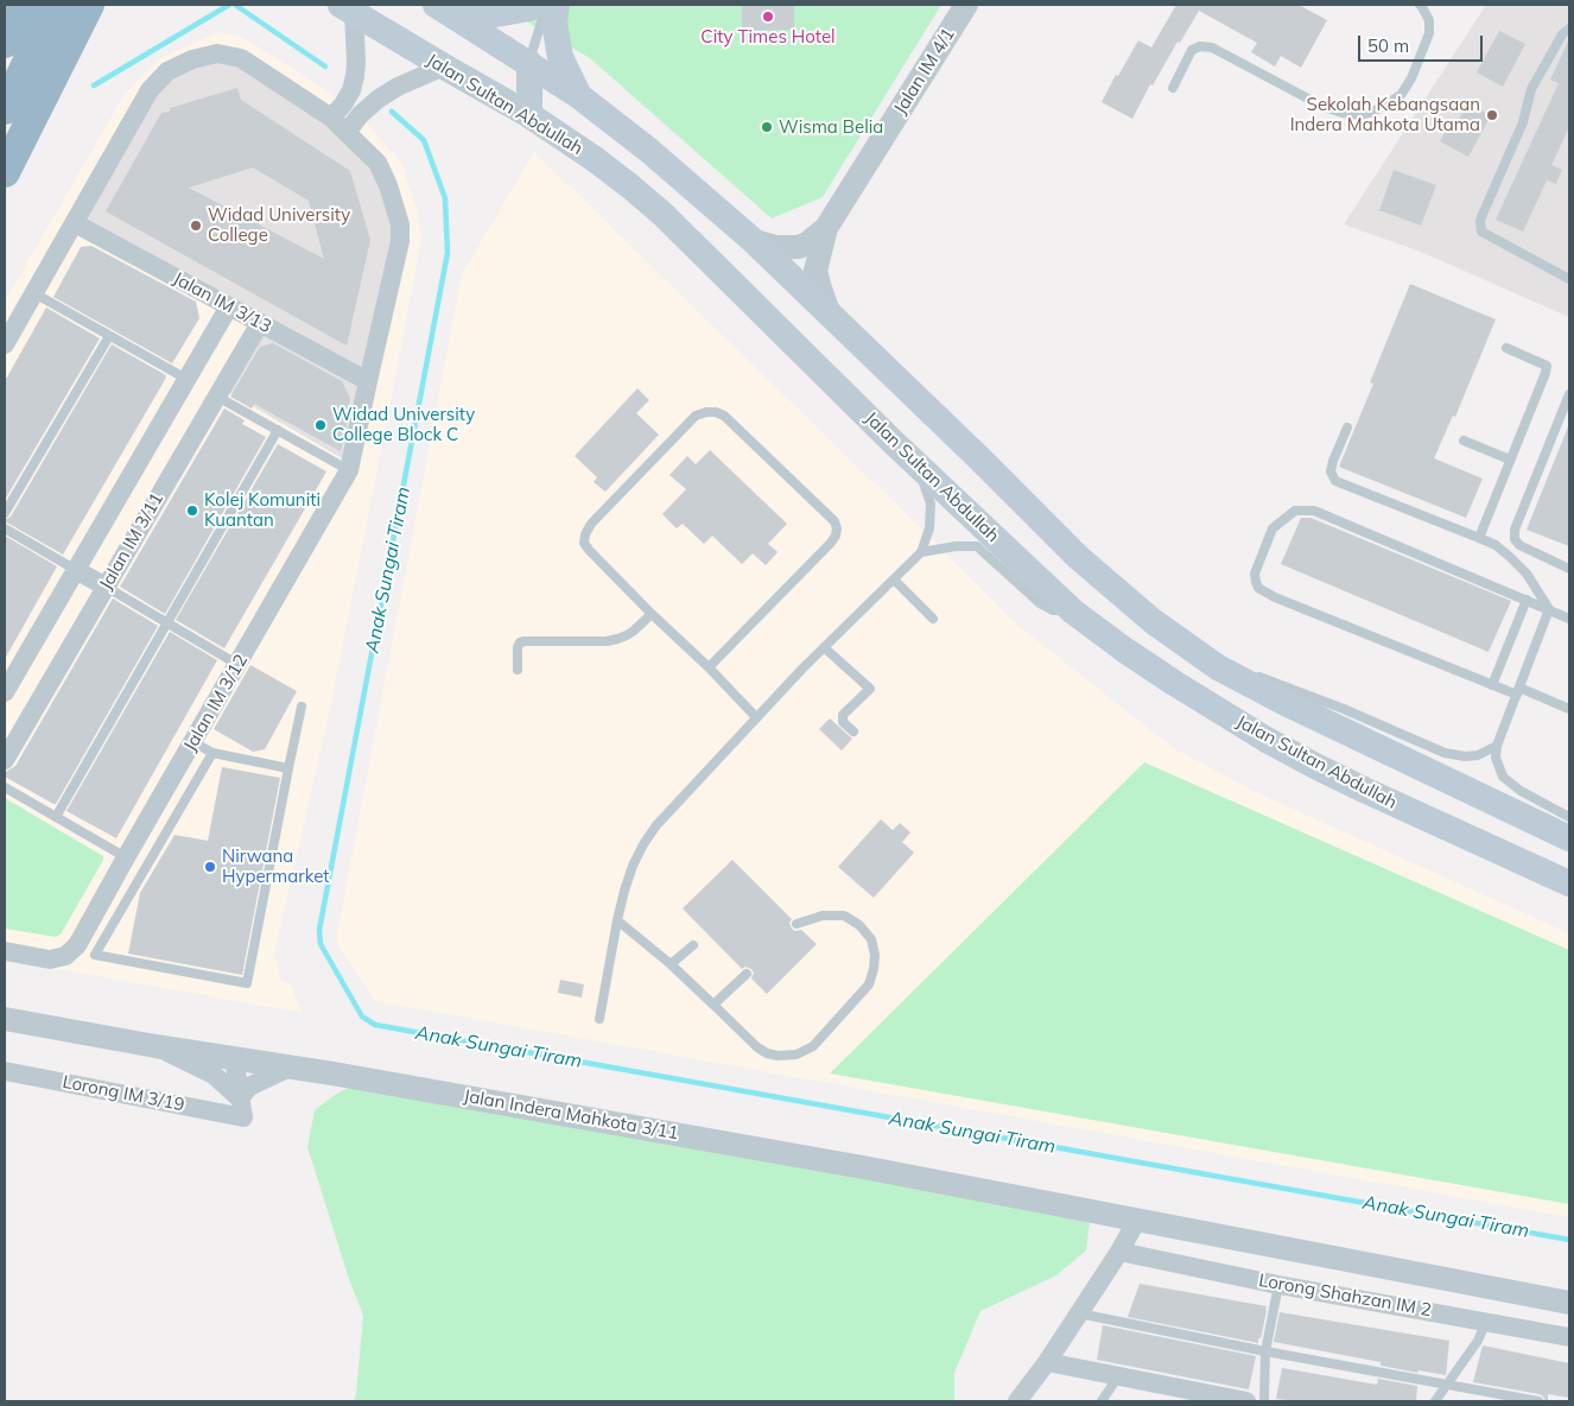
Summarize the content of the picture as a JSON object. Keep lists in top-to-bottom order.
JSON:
{
  "streets": {
    "main road": ["Jalan Sultan Abdullah"],
    "street": [
      "Jalan IM 4/1",
      "Jalan IM 3/13",
      "Jalan IM 3/11",
      "Jalan IM 3/12",
      "Lorong IM 3/19",
      "Jalan Indera Mahkota 3/11",
      "Lorong Shahzan IM 2"
    ]
  },
  "crossings": [
    ["Jalan IM 3/13", "Jalan IM 3/11"],
    ["Jalan IM 3/13", "Jalan IM 3/12"]
  ],
  "water": ["Anak Sungai Tiram"],
  "places": [
    "City Times Hotel",
    "Sekolah Kebangsaan Indera Mahkota Utama",
    "Wisma Belia",
    "Widad University College",
    "Widad University College Block C",
    "Kolej Komuniti Kuantan",
    "Nirwana Hypermarket"
  ],
  "scale_bar": "50 m"
}
